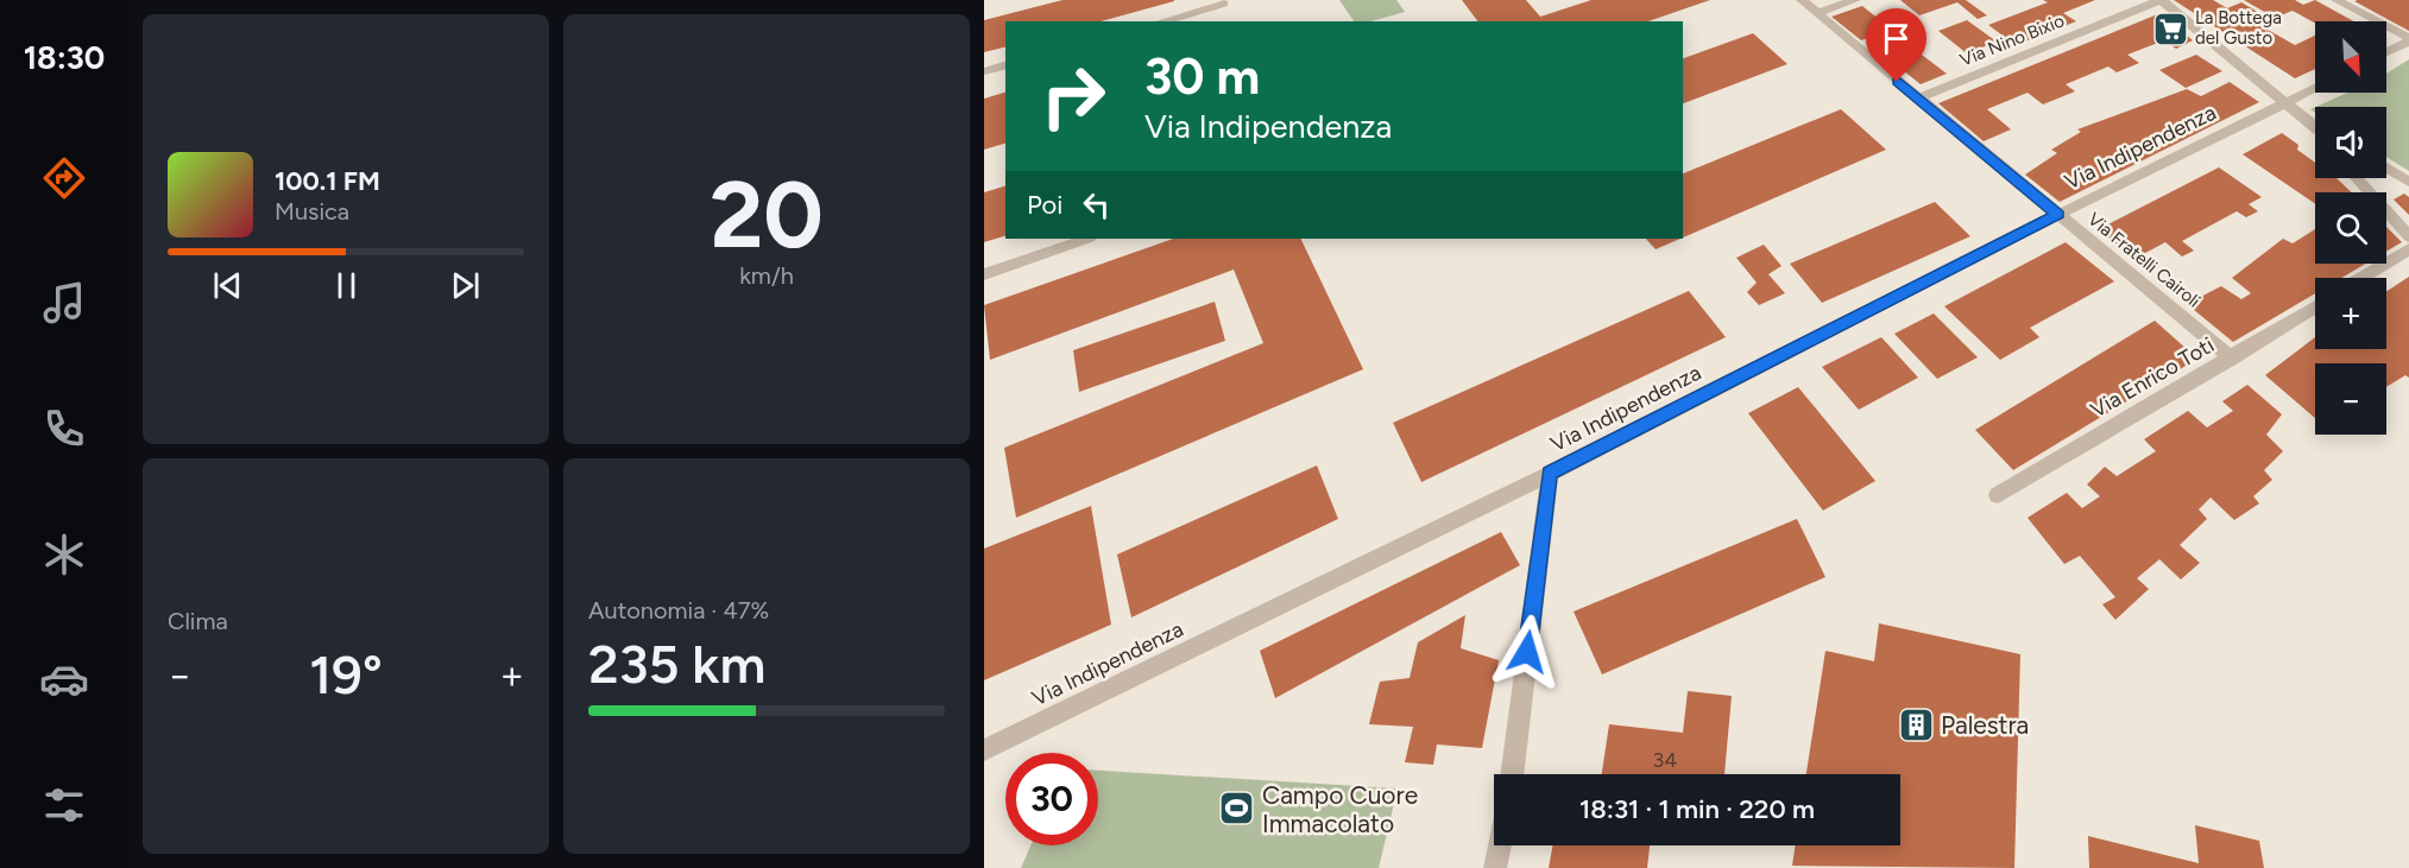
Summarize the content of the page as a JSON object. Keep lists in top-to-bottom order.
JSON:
{
  "streets": {
    "street": [
      "Via Nino Bixio",
      "Via Indipendenza",
      "Via Fratelli Cairoli",
      "Via Enrico Toti"
    ]
  },
  "crossings": [
    ["Via Nino Bixio", "Via Fratelli Cairoli"],
    ["Via Indipendenza", "Via Fratelli Cairoli"],
    ["Via Fratelli Cairoli", "Via Enrico Toti"]
  ],
  "places": {
    "supermarket": ["La Bottega del Gusto"],
    "building": ["Palestra"],
    "sports": ["Campo Cuore Immacolato"]
  },
  "house_numbers": ["34"],
  "north": "bottom right",
  "page": {
    "tabs": "18:30",
    "tile": [
      ["20", "km/h"],
      "Clima",
      ["Autonomia · 47%", "235 km"]
    ],
    "map_buttons": ["+", "−"],
    "turn": ["30 m", "Via Indipendenza"],
    "song": ["100.1 FM", "Musica"],
    "then": "Poi",
    "heat": ["−", "19°", "+"],
    "limit": "30",
    "trip": "18:31 · 1 min · 220 m"
  }
}
